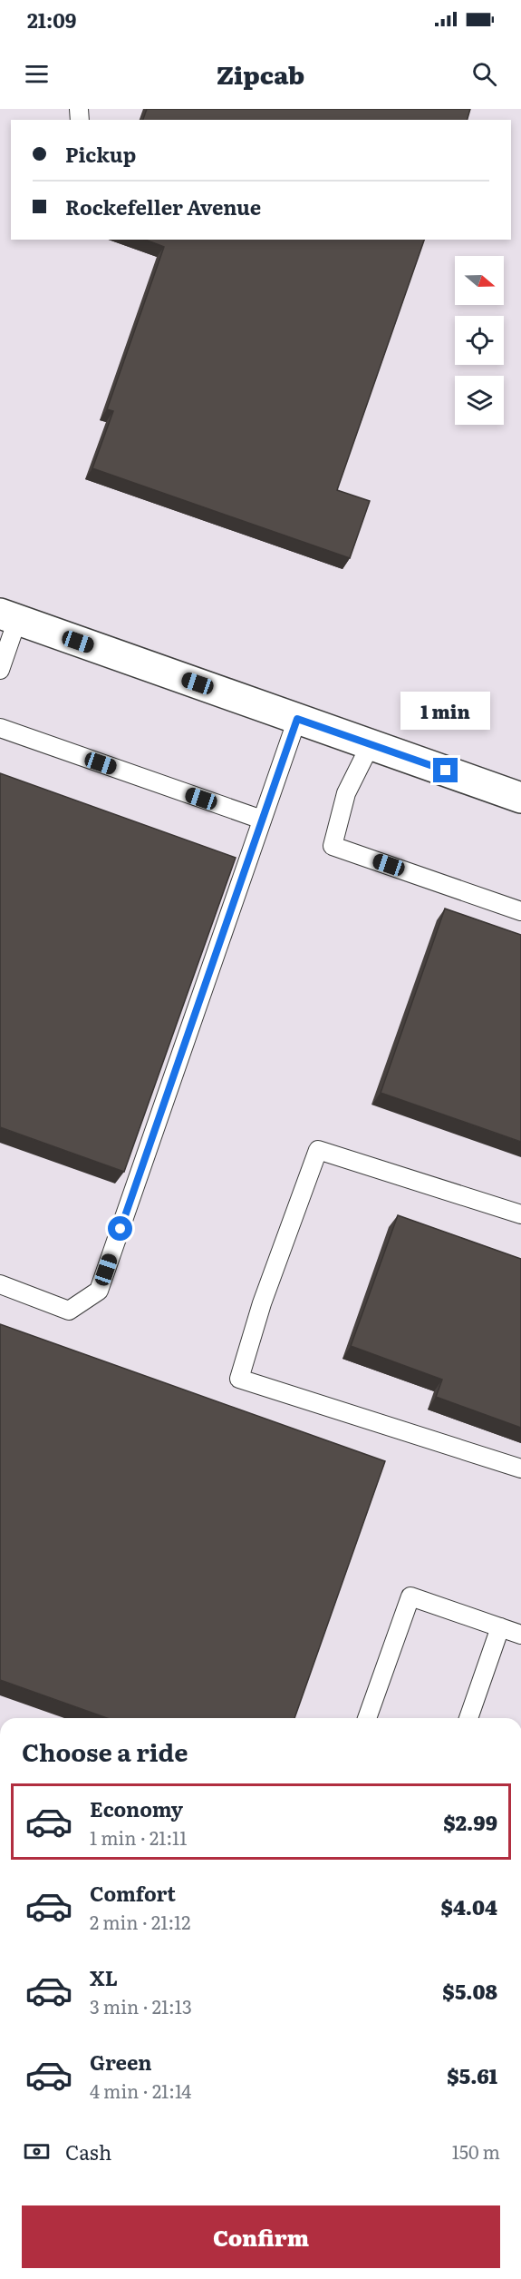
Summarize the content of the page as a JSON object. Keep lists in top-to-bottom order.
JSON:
{
  "north": "right",
  "page": {
    "status": "21:09",
    "header": "Zipcab",
    "banner": ["Pickup", "Rockefeller Avenue"],
    "bubble": "1 min",
    "heading": "Choose a ride",
    "list": [
      {
        "name": "Economy",
        "note": "1 min · 21:11",
        "value": "$2.99"
      },
      {
        "name": "Comfort",
        "note": "2 min · 21:12",
        "value": "$4.04"
      },
      {
        "name": "XL",
        "note": "3 min · 21:13",
        "value": "$5.08"
      },
      {
        "name": "Green",
        "note": "4 min · 21:14",
        "value": "$5.61"
      }
    ],
    "pay": ["Cash", "150 m"],
    "buttons": "Confirm"
  }
}
